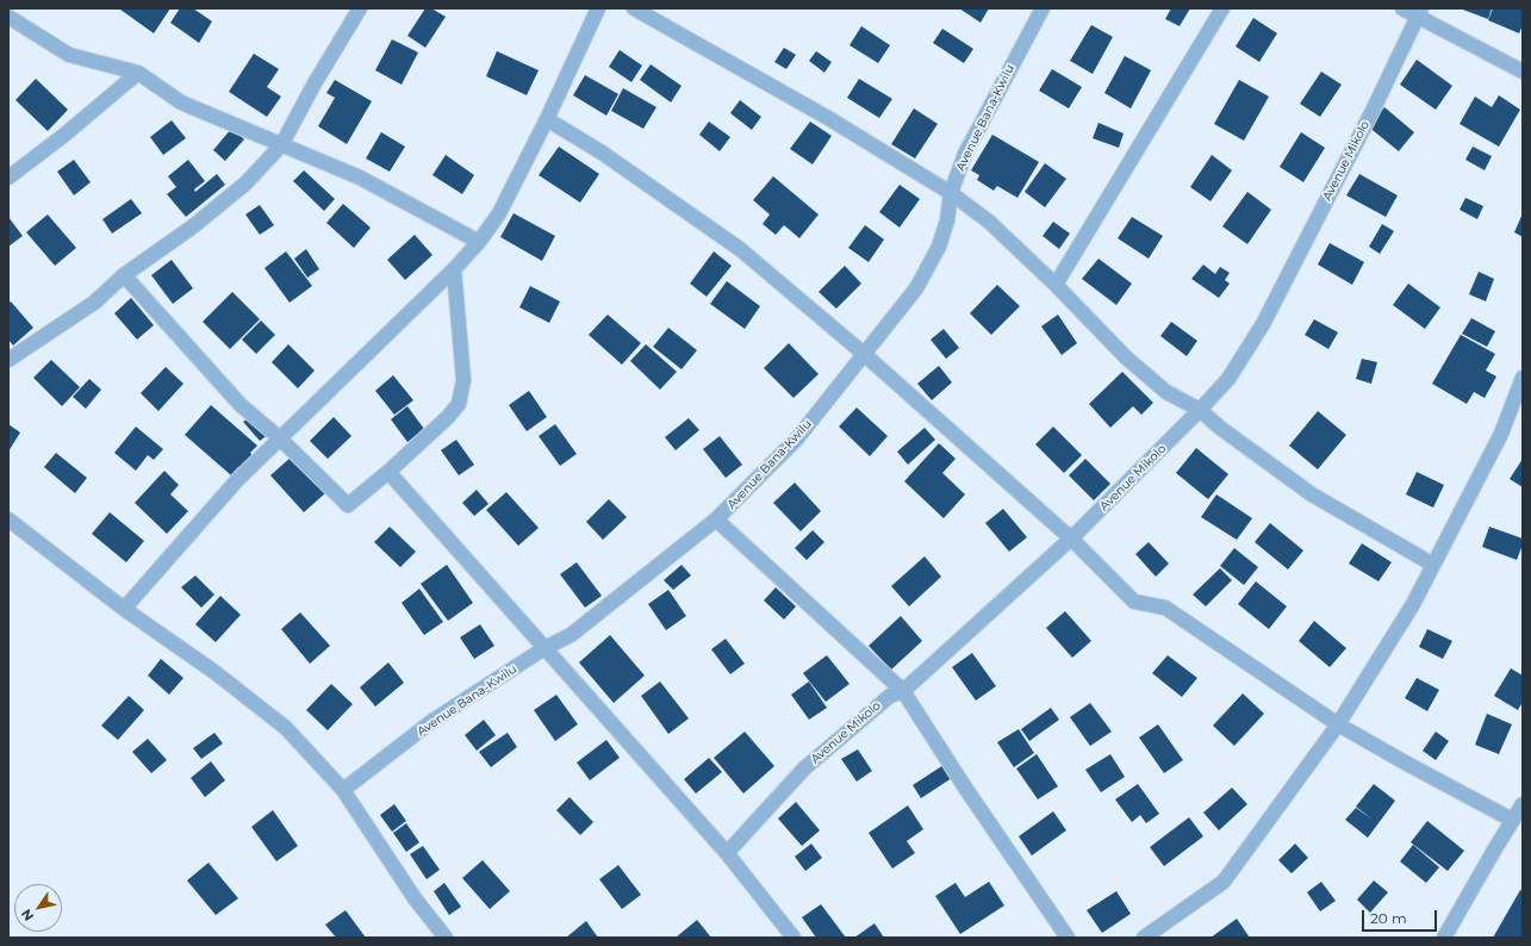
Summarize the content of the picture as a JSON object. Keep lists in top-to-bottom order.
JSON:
{
  "streets": {
    "street": ["Avenue Bana-Kwilu", "Avenue Mikolo"]
  },
  "scale_bar": "20 m",
  "north": "bottom left"
}
